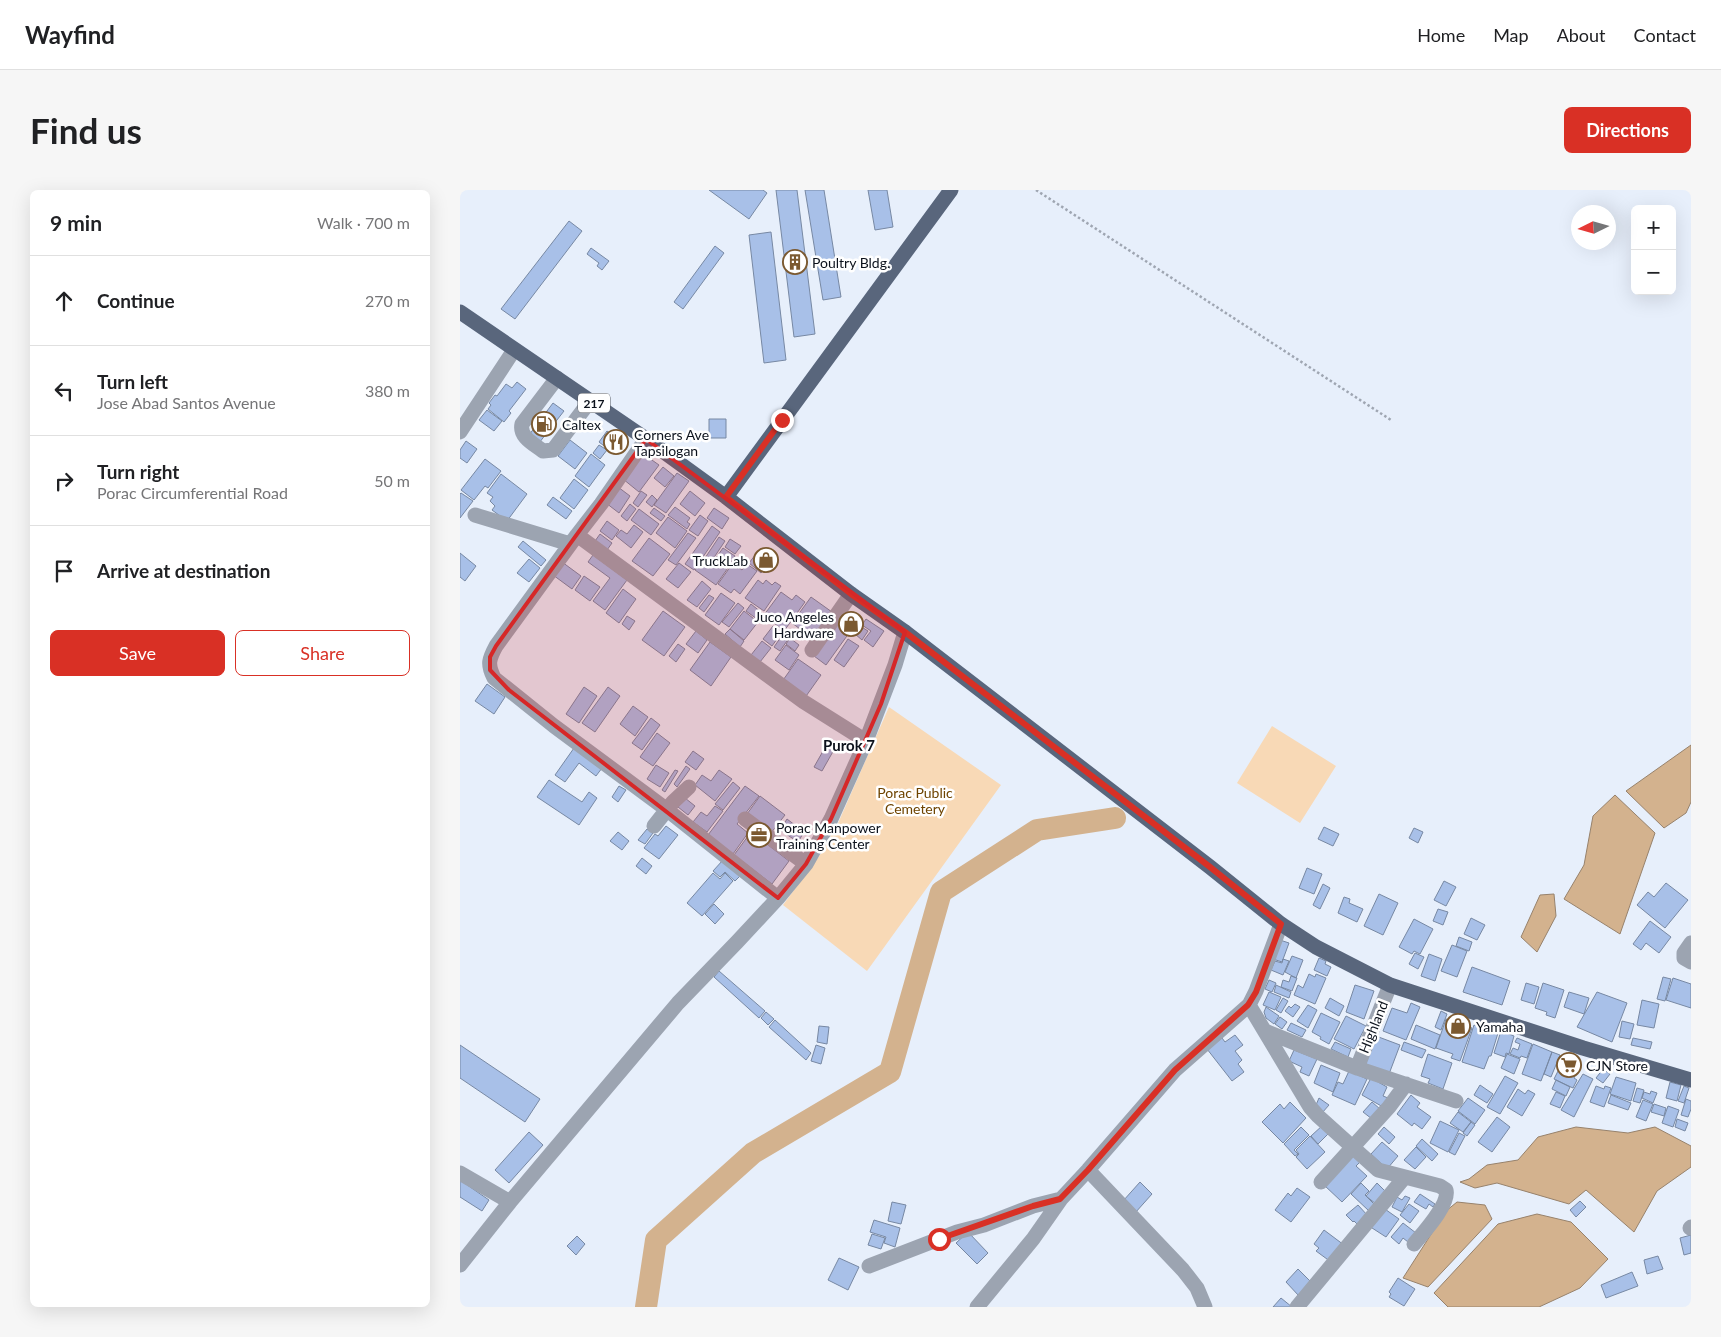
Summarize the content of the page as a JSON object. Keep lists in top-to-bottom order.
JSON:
{
  "streets": {
    "main road": ["217"],
    "street": ["Highland"]
  },
  "crossings": [
    ["217", "Highland"]
  ],
  "districts": ["Purok 7"],
  "parks": ["Porac Public Cemetery"],
  "places": {
    "building": ["Poultry Bldg."],
    "fuel station": ["Caltex"],
    "restaurant": ["Corners Ave Tapsilogan"],
    "shop": ["TruckLab", "Juco Angeles Hardware", "Yamaha"],
    "office": ["Porac Manpower Training Center"],
    "supermarket": ["CJN Store"]
  },
  "north": "left",
  "page": {
    "header": "Wayfind",
    "nav": [
      "Home",
      "Map",
      "About",
      "Contact"
    ],
    "buttons": [
      "Directions",
      ["Save", "Share"]
    ],
    "title": "Find us",
    "heading": ["9 min", "Walk · 700 m"],
    "map_buttons": ["+", "−"],
    "list": [
      ["Continue", "270 m"],
      ["Turn left", "Jose Abad Santos Avenue", "380 m"],
      ["Turn right", "Porac Circumferential Road", "50 m"],
      "Arrive at destination"
    ]
  }
}
